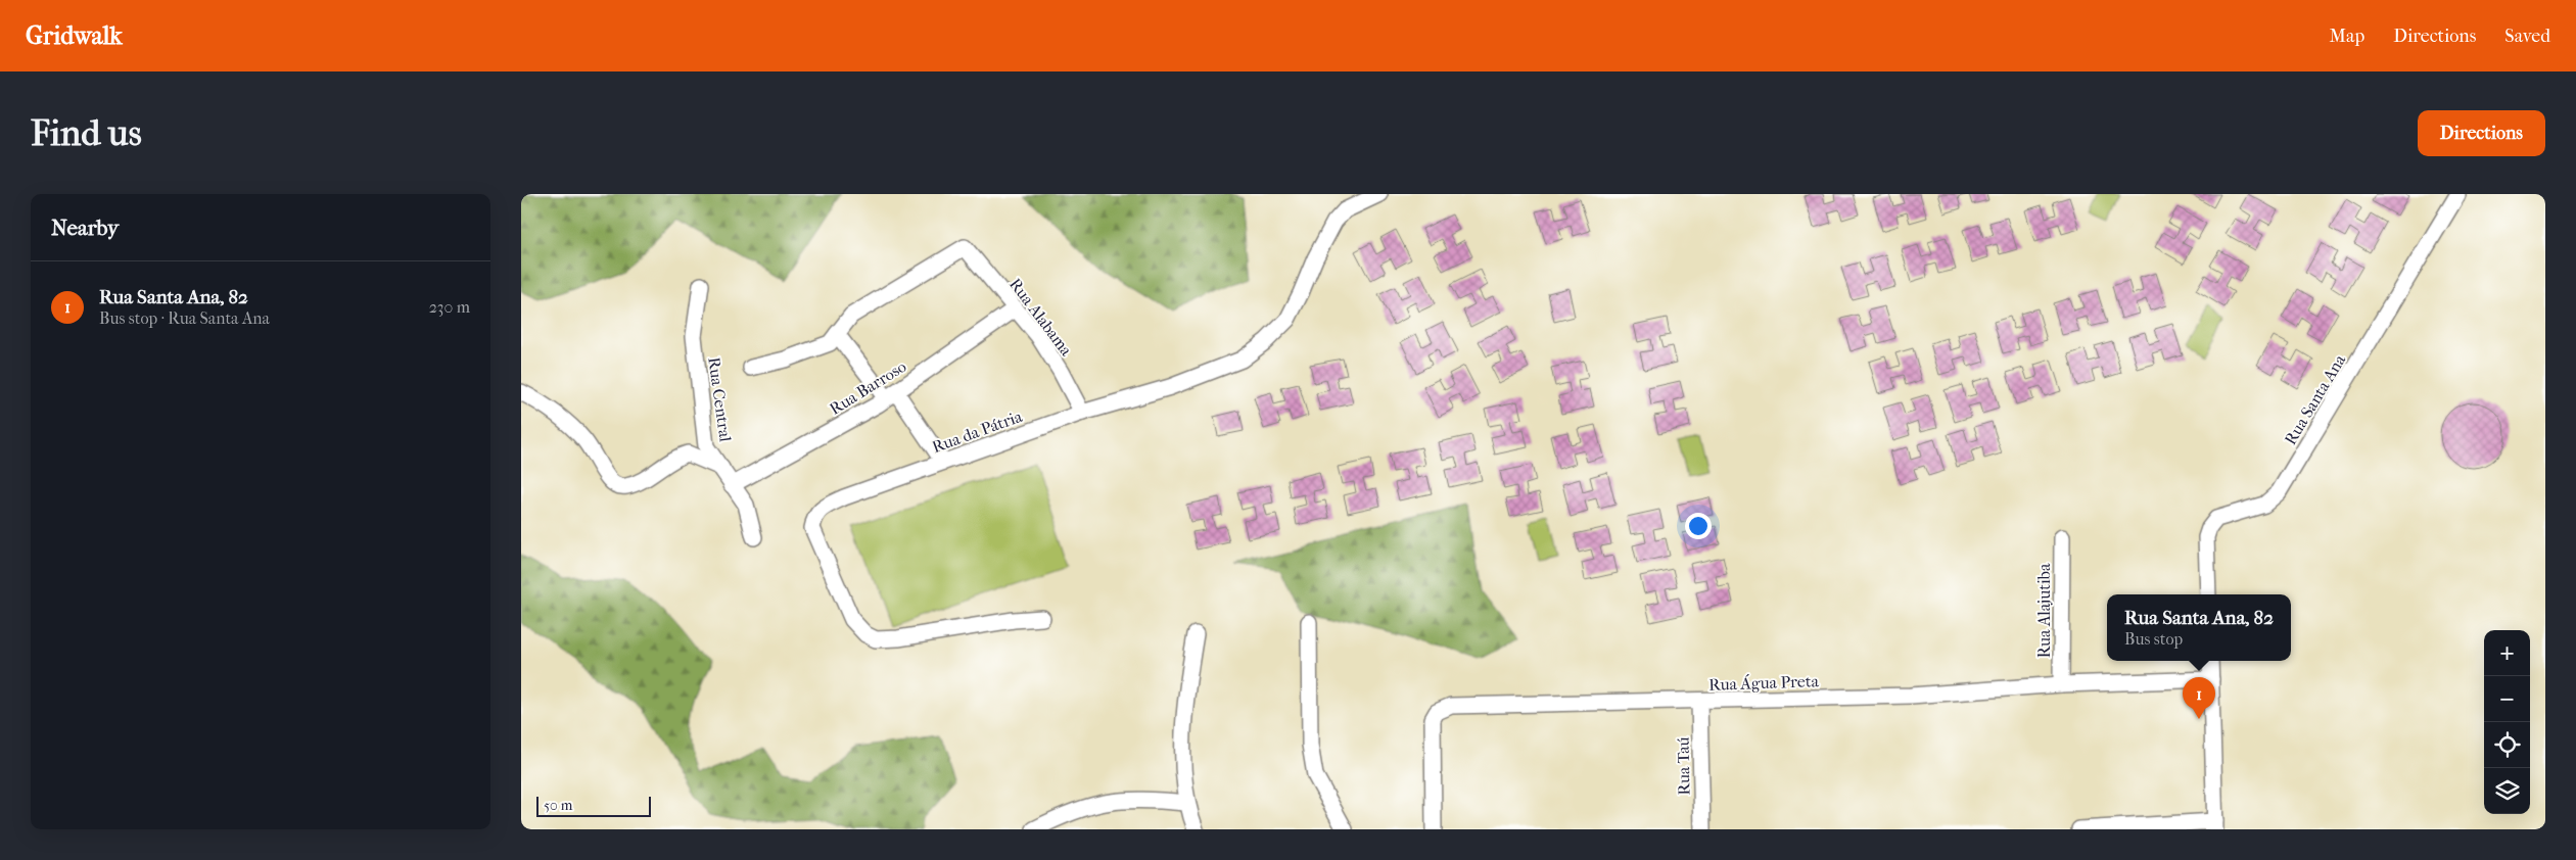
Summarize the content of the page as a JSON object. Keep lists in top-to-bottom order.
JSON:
{
  "streets": {
    "street": [
      "Rua Alabama",
      "Rua Barroso",
      "Rua Central",
      "Rua Santa Ana",
      "Rua da Pátria",
      "Rua Alajutiba",
      "Rua Água Preta",
      "Rua Taú"
    ]
  },
  "crossings": [
    ["Rua Alabama", "Rua Barroso"],
    ["Rua Alabama", "Rua da Pátria"],
    ["Rua Barroso", "Rua Central"],
    ["Rua Alajutiba", "Rua Água Preta"],
    ["Rua Água Preta", "Rua Taú"]
  ],
  "scale_bar": "50 m",
  "page": {
    "header": "Gridwalk",
    "nav": ["Map", "Directions", "Saved"],
    "buttons": "Directions",
    "title": "Find us",
    "heading": "Nearby",
    "list": [
      {
        "mark": "1",
        "name": "Rua Santa Ana, 82",
        "note": "Bus stop · Rua Santa Ana",
        "value": "230 m"
      }
    ],
    "popup": ["Rua Santa Ana, 82", "Bus stop"],
    "map_buttons": ["+", "−"],
    "pins": "1",
    "scale": "50 m"
  }
}
